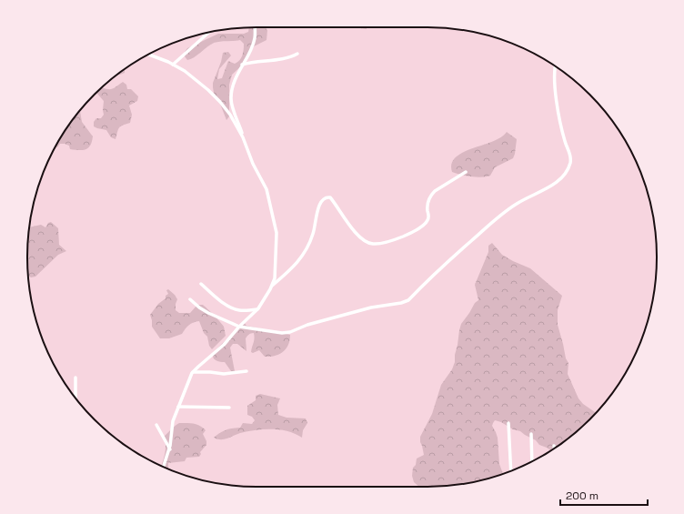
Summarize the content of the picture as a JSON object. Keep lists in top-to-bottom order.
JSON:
{
  "scale_bar": "200 m"
}
